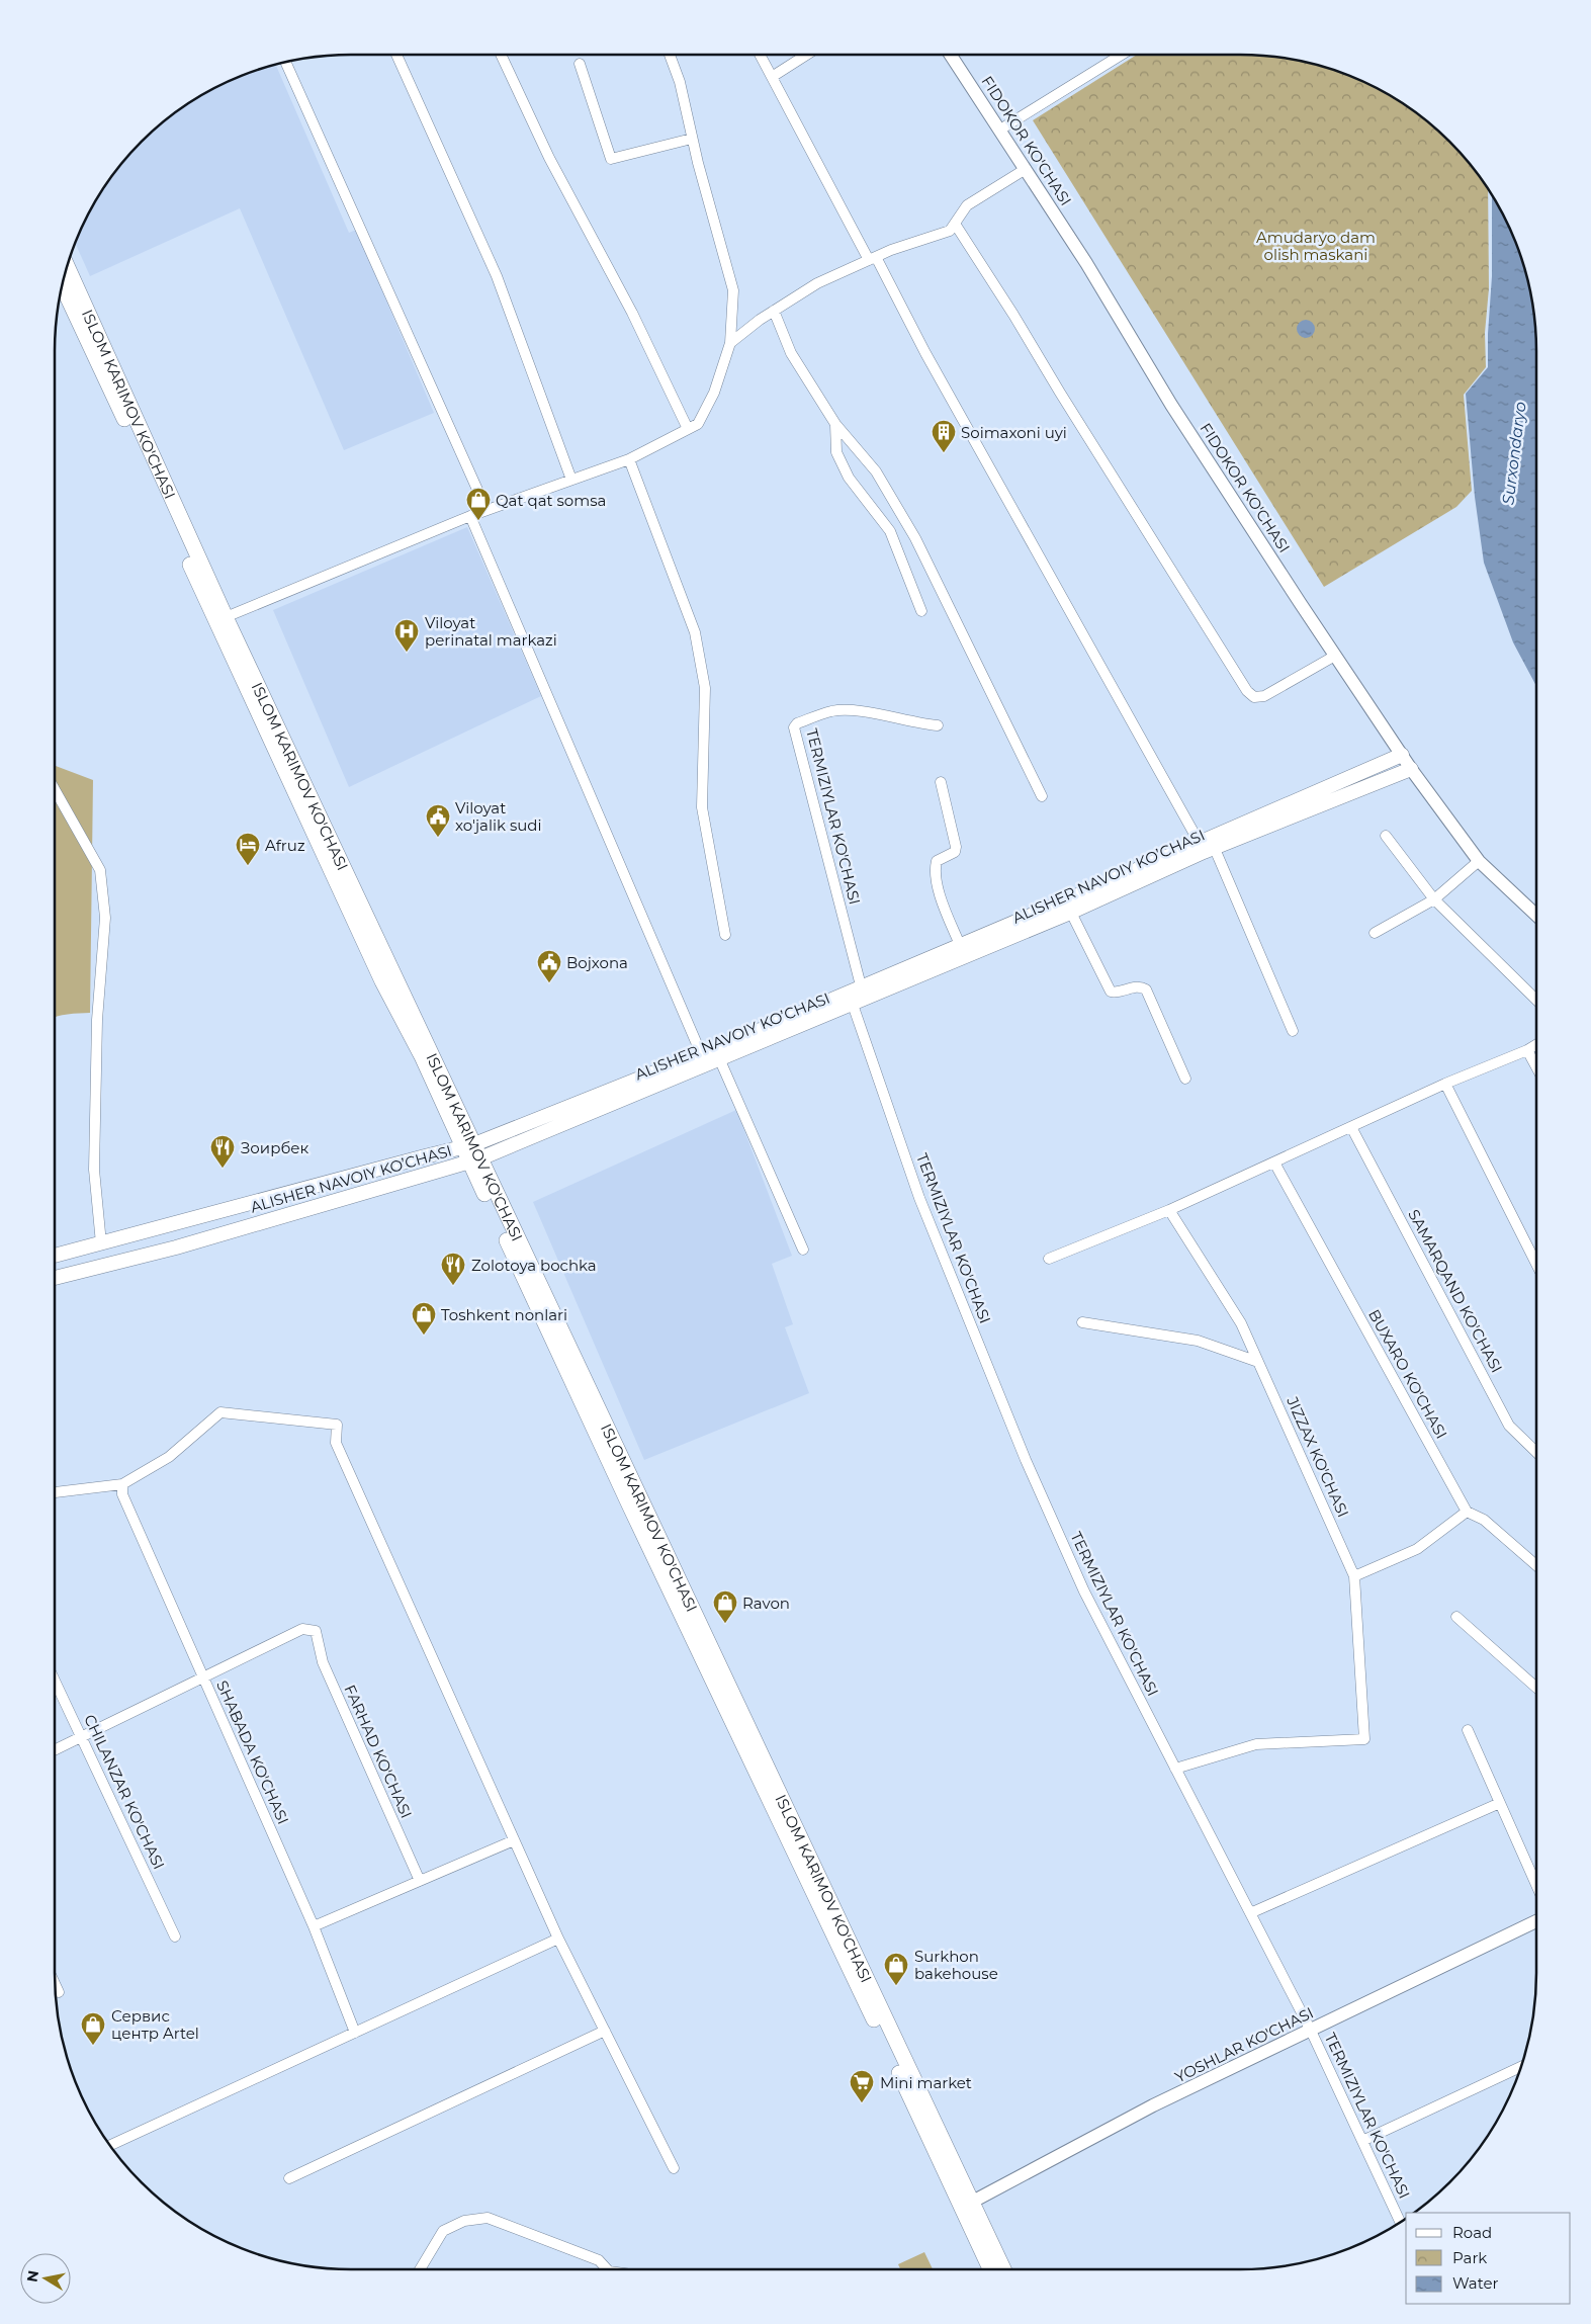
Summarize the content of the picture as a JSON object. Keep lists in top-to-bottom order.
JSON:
{
  "streets": {
    "main road": ["ISLOM KARIMOV KO'CHASI", "ALISHER NAVOIY KO’CHASI"],
    "street": [
      "FIDOKOR KO'CHASI",
      "TERMIZIYLAR KO'CHASI",
      "SAMARQAND KO'CHASI",
      "BUXARO KO'CHASI",
      "JIZZAX KO'CHASI",
      "FARHAD KO'CHASI",
      "SHABADA KO'CHASI",
      "CHILANZAR KO'CHASI",
      "YOSHLAR KO'CHASI"
    ]
  },
  "crossings": [
    ["FIDOKOR KO'CHASI", "ALISHER NAVOIY KO’CHASI"],
    ["ISLOM KARIMOV KO'CHASI", "ALISHER NAVOIY KO’CHASI"],
    ["ISLOM KARIMOV KO'CHASI", "YOSHLAR KO'CHASI"],
    ["TERMIZIYLAR KO'CHASI", "ALISHER NAVOIY KO’CHASI"],
    ["TERMIZIYLAR KO'CHASI", "JIZZAX KO'CHASI"],
    ["TERMIZIYLAR KO'CHASI", "YOSHLAR KO'CHASI"],
    ["FARHAD KO'CHASI", "SHABADA KO'CHASI"]
  ],
  "water": ["Surxondaryo"],
  "parks": ["Amudaryo dam olish maskani"],
  "places": {
    "building": ["Soimaxoni uyi"],
    "shop": [
      "Qat qat somsa",
      "Toshkent nonlari",
      "Ravon",
      "Surkhon bakehouse",
      "Сервис центр Artel"
    ],
    "hospital": ["Viloyat perinatal markazi"],
    "public building": ["Viloyat xo'jalik sudi", "Bojxona"],
    "hotel": ["Afruz"],
    "restaurant": ["Зоирбек", "Zolotoya bochka"],
    "supermarket": ["Mini market"]
  },
  "legend": ["Road", "Park", "Water"],
  "north": "left"
}
